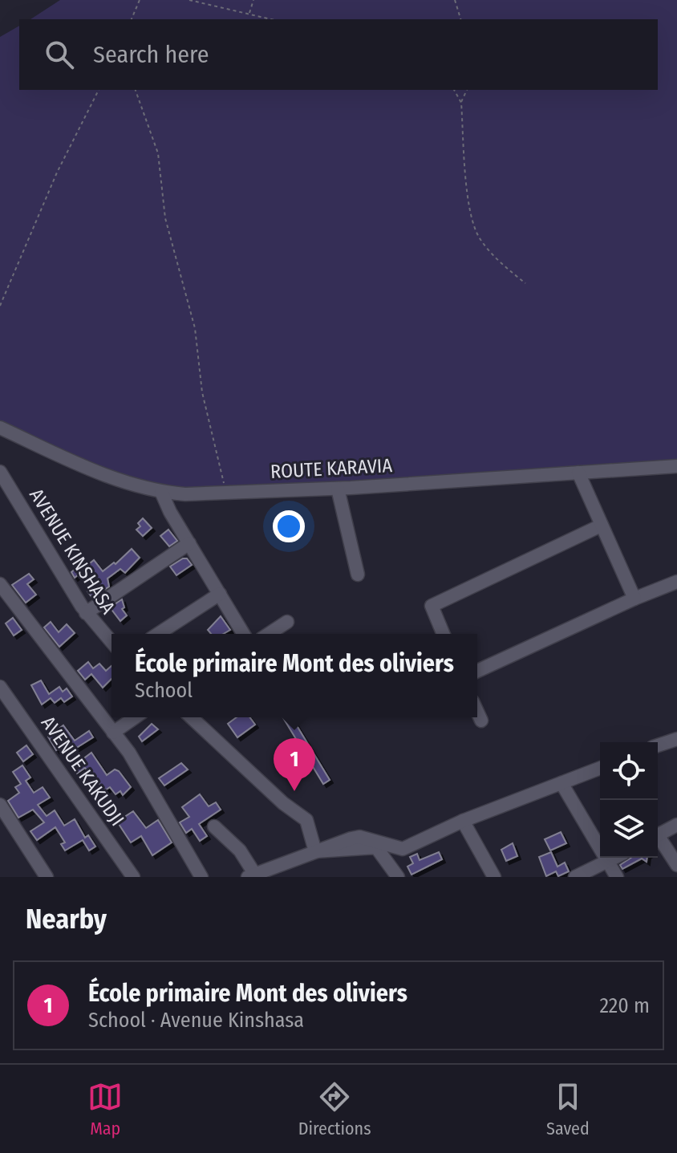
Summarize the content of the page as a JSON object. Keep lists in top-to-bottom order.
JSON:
{
  "streets": {
    "street": ["ROUTE KARAVIA", "AVENUE KINSHASA", "AVENUE KAKUDJI"]
  },
  "page": {
    "search": "Search here",
    "popup": ["École primaire Mont des oliviers", "School"],
    "pins": "1",
    "heading": "Nearby",
    "list": [
      {
        "mark": "1",
        "name": "École primaire Mont des oliviers",
        "note": "School · Avenue Kinshasa",
        "value": "220 m"
      }
    ],
    "nav": ["Map", "Directions", "Saved"]
  }
}
